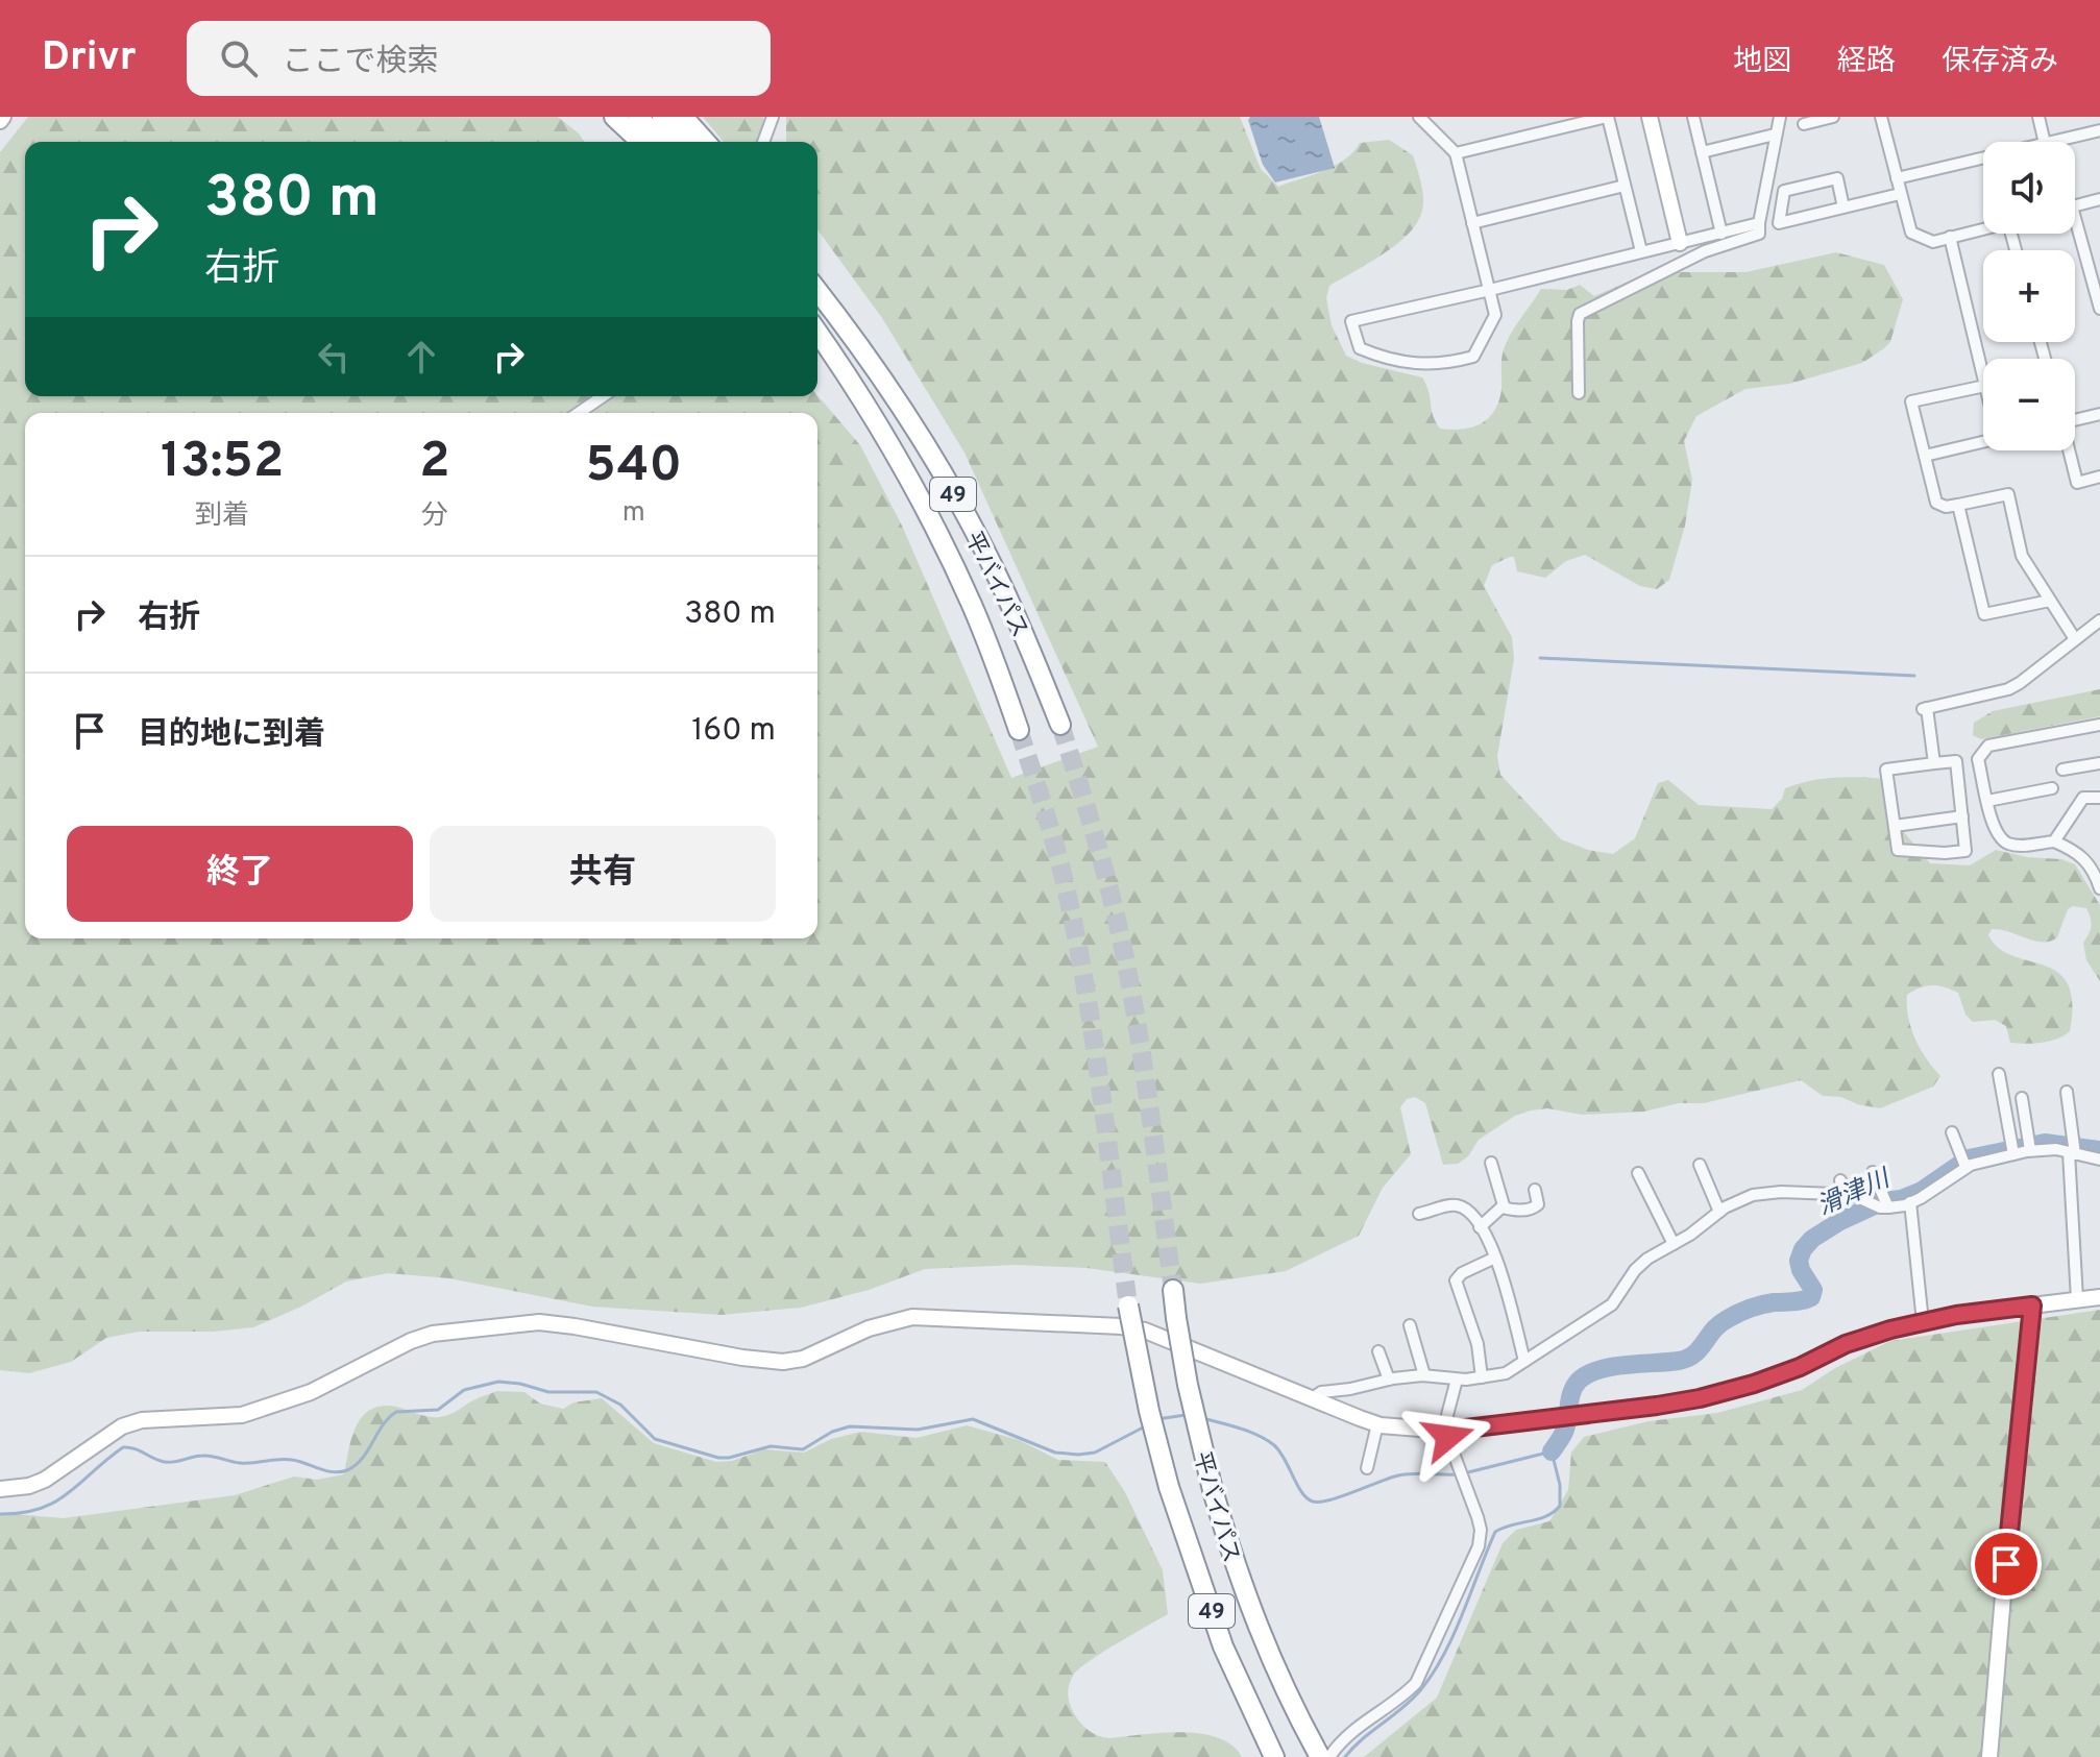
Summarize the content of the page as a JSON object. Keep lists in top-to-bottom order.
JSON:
{
  "streets": {
    "highway": ["49", "平バイパス"]
  },
  "water": ["滑津川"],
  "page": {
    "header": "Drivr",
    "search": "ここで検索",
    "nav": ["地図", "経路", "保存済み"],
    "map_buttons": ["+", "−"],
    "turn": ["380 m", "右折"],
    "eta": [
      "13:52",
      "到着",
      "2",
      "分",
      "540",
      "m"
    ],
    "list": [
      {
        "name": "右折",
        "value": "380 m"
      },
      {
        "name": "目的地に到着",
        "value": "160 m"
      }
    ],
    "buttons": ["終了", "共有"]
  }
}
